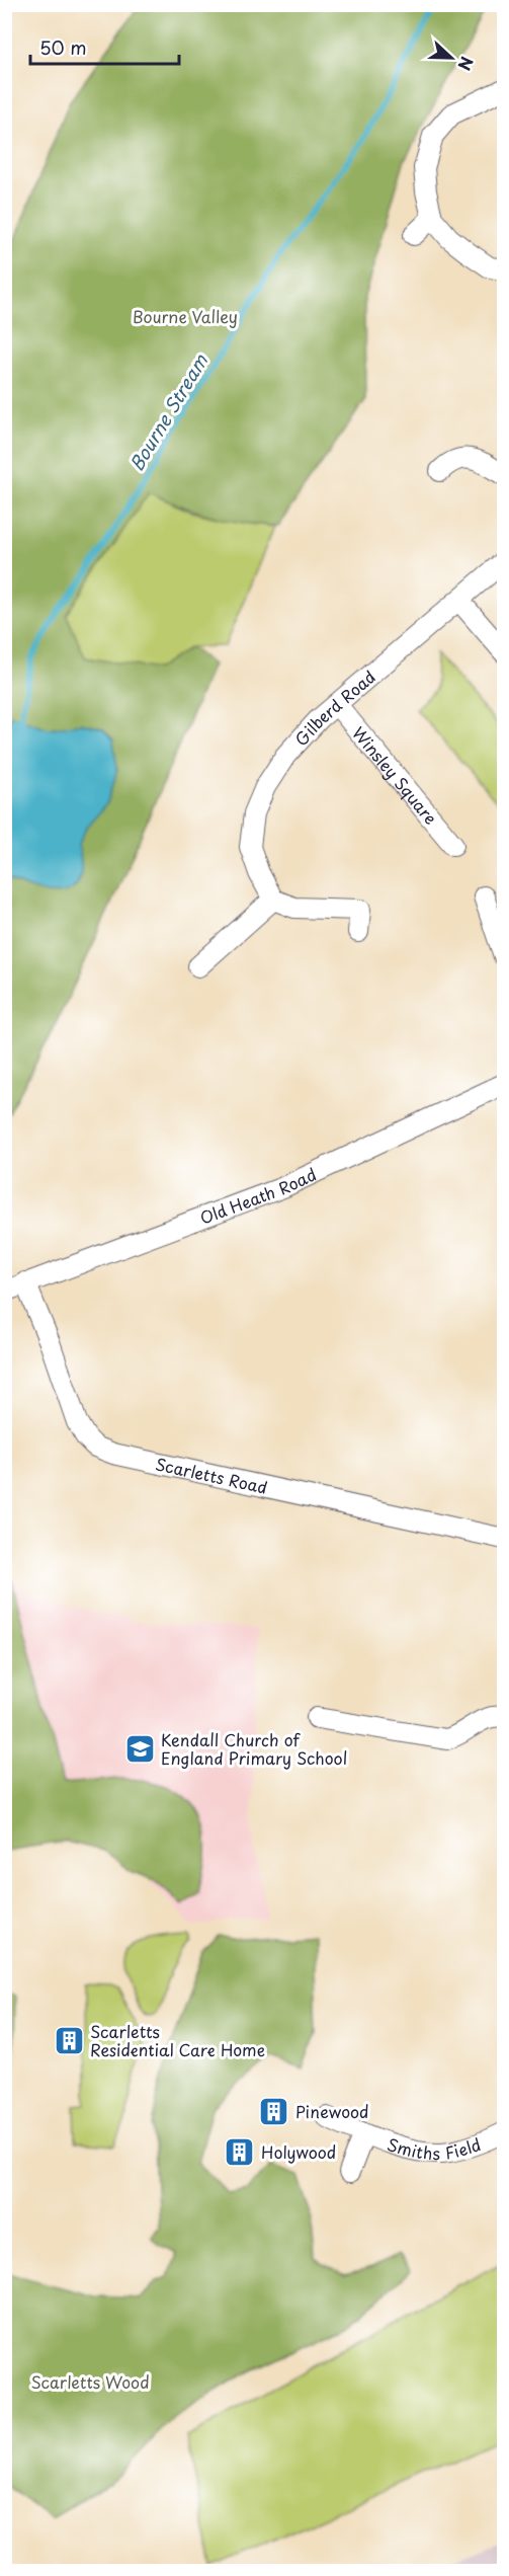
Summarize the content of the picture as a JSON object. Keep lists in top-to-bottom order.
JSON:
{
  "streets": {
    "street": [
      "Gilberd Road",
      "Winsley Square",
      "Old Heath Road",
      "Scarletts Road",
      "Smiths Field"
    ]
  },
  "crossings": [
    ["Gilberd Road", "Winsley Square"],
    ["Old Heath Road", "Scarletts Road"]
  ],
  "water": ["Bourne Stream"],
  "parks": ["Bourne Valley", "Scarletts Wood"],
  "places": {
    "school or university": ["Kendall Church of England Primary School"],
    "building": ["Scarletts Residential Care Home", "Pinewood", "Holywood"]
  },
  "scale_bar": "50 m",
  "north": "right"
}
